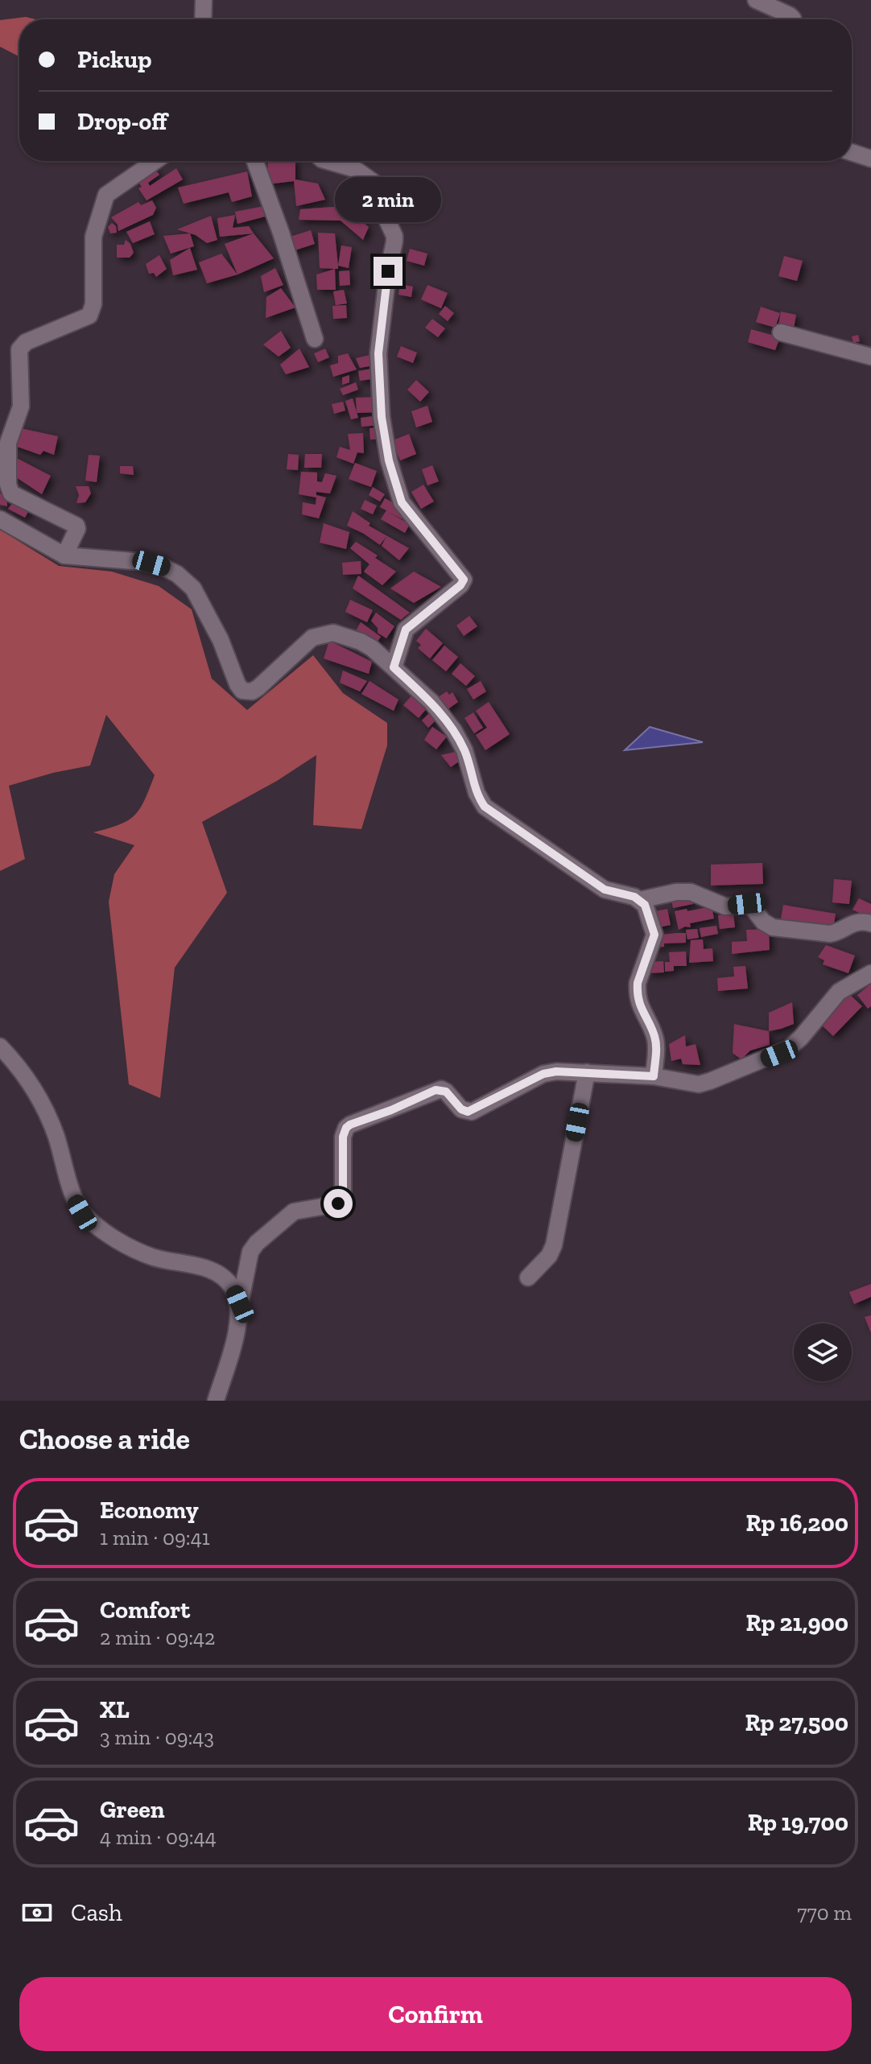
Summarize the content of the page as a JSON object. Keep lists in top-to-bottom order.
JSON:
{
  "page": {
    "banner": ["Pickup", "Drop-off"],
    "bubble": "2 min",
    "heading": "Choose a ride",
    "list": [
      {
        "name": "Economy",
        "note": "1 min · 09:41",
        "value": "Rp 16,200"
      },
      {
        "name": "Comfort",
        "note": "2 min · 09:42",
        "value": "Rp 21,900"
      },
      {
        "name": "XL",
        "note": "3 min · 09:43",
        "value": "Rp 27,500"
      },
      {
        "name": "Green",
        "note": "4 min · 09:44",
        "value": "Rp 19,700"
      }
    ],
    "pay": ["Cash", "770 m"],
    "buttons": "Confirm"
  }
}
